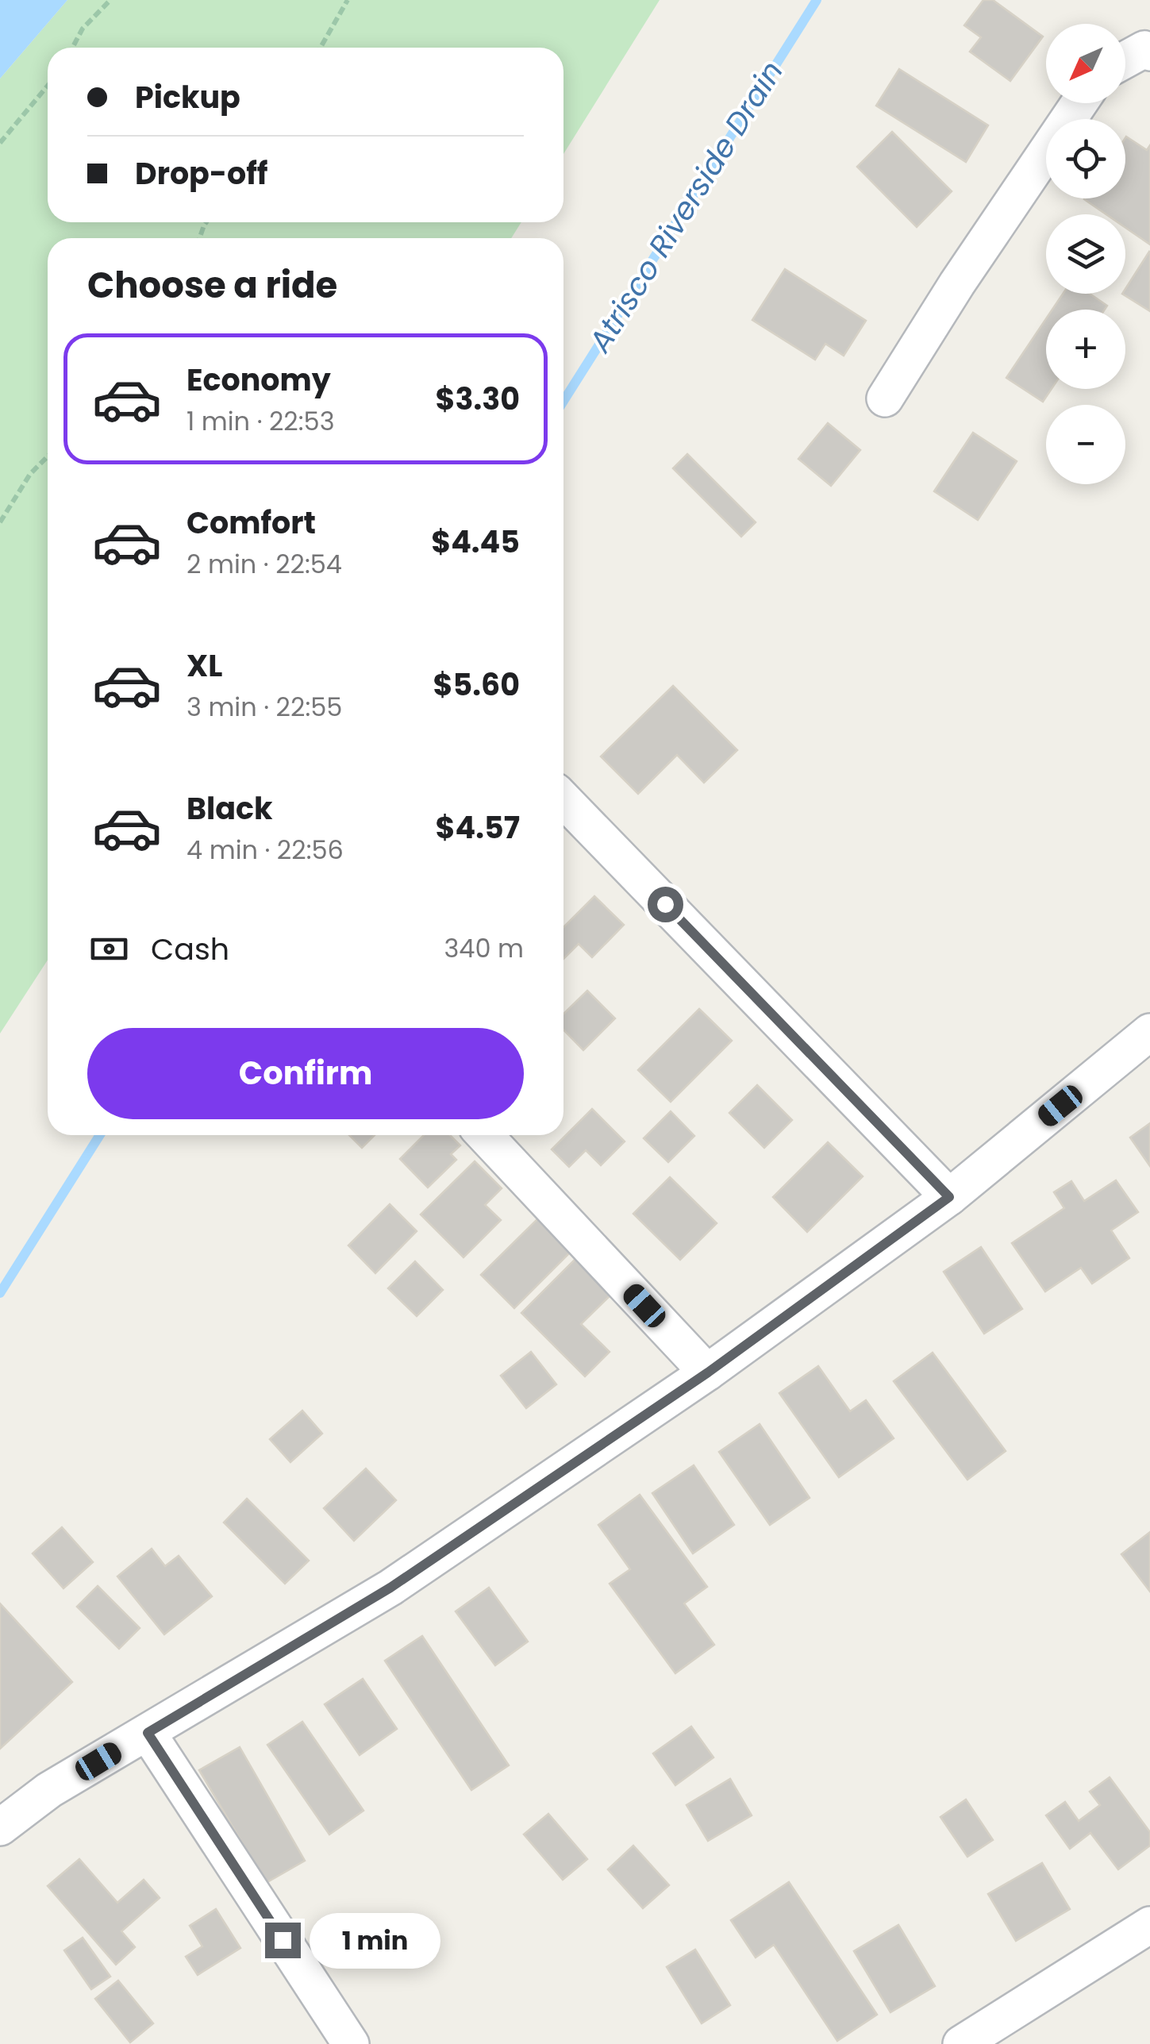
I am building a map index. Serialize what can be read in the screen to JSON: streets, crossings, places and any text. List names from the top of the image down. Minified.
{"water":["Atrisco Riverside Drain"],"north":"bottom left","page":{"map_buttons":["+","−"],"banner":["Pickup","Drop-off"],"heading":"Choose a ride","list":[{"name":"Economy","note":"1 min · 22:53","value":"$3.30"},{"name":"Comfort","note":"2 min · 22:54","value":"$4.45"},{"name":"XL","note":"3 min · 22:55","value":"$5.60"},{"name":"Black","note":"4 min · 22:56","value":"$4.57"}],"pay":["Cash","340 m"],"buttons":"Confirm","bubble":"1 min"}}
